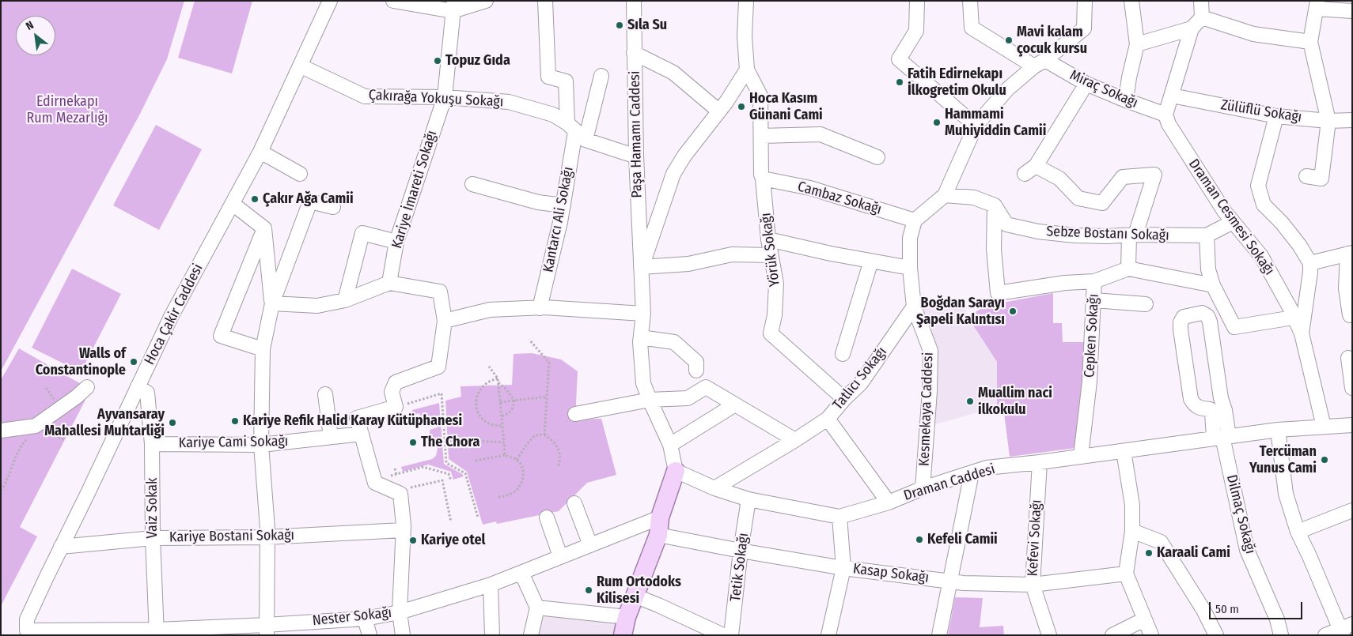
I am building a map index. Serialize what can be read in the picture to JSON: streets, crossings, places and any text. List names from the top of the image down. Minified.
{"streets":{"street":["Miraç Sokağı","Çakırağa Yokuşu Sokağı","Zülüflü Sokağı","Paşa Hamamı Caddesi","Kariye İmareti Sokağı","Cambaz Sokağı","Draman Cesmesi Sokağı","Kantarcı Ali Sokağı","Sebze Bostanı Sokağı","Yörük Sokağı","Hoca Çakir Caddesi","Cepken Sokağı","Tatlıcı Sokağı","Kesmekaya Caddesi","Kariye Cami Sokağı","Draman Caddesi","Vaiz Sokak","Dilmaç Sokağı","Kariye Bostani Sokağı","Kefevi Sokağı","Tetik Sokağı","Kasap Sokağı","Nester Sokağı"]},"crossings":[["Miraç Sokağı","Draman Cesmesi Sokağı"],["Çakırağa Yokuşu Sokağı","Paşa Hamamı Caddesi"],["Çakırağa Yokuşu Sokağı","Kariye İmareti Sokağı"],["Çakırağa Yokuşu Sokağı","Kantarcı Ali Sokağı"],["Çakırağa Yokuşu Sokağı","Hoca Çakir Caddesi"],["Paşa Hamamı Caddesi","Draman Caddesi"],["Cambaz Sokağı","Yörük Sokağı"],["Cambaz Sokağı","Kesmekaya Caddesi"],["Draman Cesmesi Sokağı","Sebze Bostanı Sokağı"],["Draman Cesmesi Sokağı","Draman Caddesi"],["Sebze Bostanı Sokağı","Cepken Sokağı"],["Yörük Sokağı","Tatlıcı Sokağı"],["Hoca Çakir Caddesi","Vaiz Sokak"],["Hoca Çakir Caddesi","Kariye Bostani Sokağı"],["Hoca Çakir Caddesi","Nester Sokağı"],["Cepken Sokağı","Draman Caddesi"],["Tatlıcı Sokağı","Kesmekaya Caddesi"],["Tatlıcı Sokağı","Draman Caddesi"],["Kesmekaya Caddesi","Draman Caddesi"],["Kariye Cami Sokağı","Vaiz Sokak"],["Draman Caddesi","Dilmaç Sokağı"],["Draman Caddesi","Kefevi Sokağı"],["Draman Caddesi","Tetik Sokağı"],["Vaiz Sokak","Kariye Bostani Sokağı"],["Vaiz Sokak","Nester Sokağı"],["Kefevi Sokağı","Kasap Sokağı"],["Tetik Sokağı","Kasap Sokağı"]],"parks":["Edirnekapı Rum Mezarlığı"],"places":["Sıla Su","Mavi kalam çocuk kursu","Topuz Gıda","Fatih Edirnekapı İlkogretim Okulu","Hoca Kasım Günani Cami","Hammami Muhiyiddin Camii","Çakır Ağa Camii","Boğdan Sarayı Şapeli Kalıntısı","Walls of Constantinople","Muallim naci ilkokulu","Kariye Refik Halid Karay Kütüphanesi","Ayvansaray Mahallesi Muhtarliği","The Chora","Tercüman Yunus Cami","Kefeli Camii","Kariye otel","Karaali Cami","Rum Ortodoks Kilisesi"],"scale_bar":"50 m","north":"top left"}
